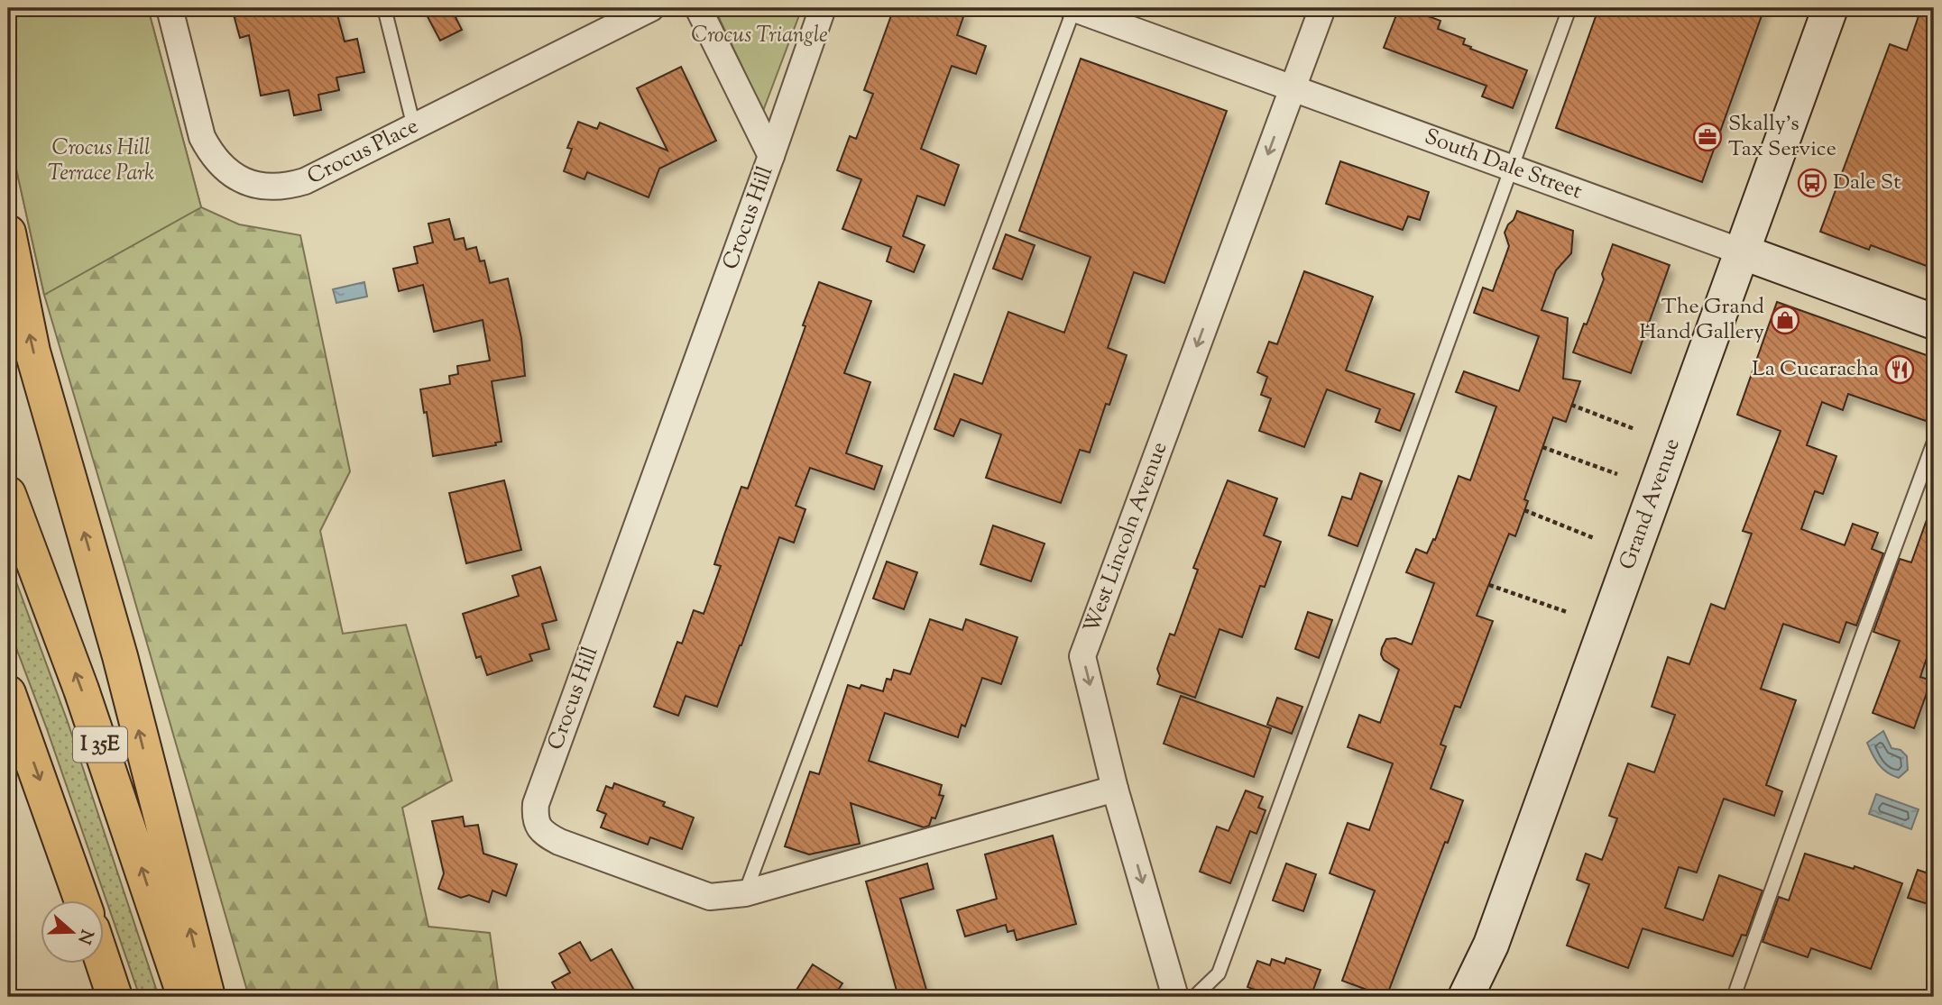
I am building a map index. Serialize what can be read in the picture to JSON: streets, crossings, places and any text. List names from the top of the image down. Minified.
{"streets":{"highway":["I 35E"],"main road":["South Dale Street","Grand Avenue"],"street":["Crocus Place","Crocus Hill","West Lincoln Avenue"]},"crossings":[["South Dale Street","Grand Avenue"],["South Dale Street","West Lincoln Avenue"],["Crocus Hill","West Lincoln Avenue"]],"one_way":["West Lincoln Avenue"],"parks":["Crocus Triangle","Crocus Hill Terrace Park"],"places":{"office":["Skally’s Tax Service"],"bus stop":["Dale St"],"shop":["The Grand Hand Gallery"],"restaurant":["La Cucaracha"]},"north":"right"}
